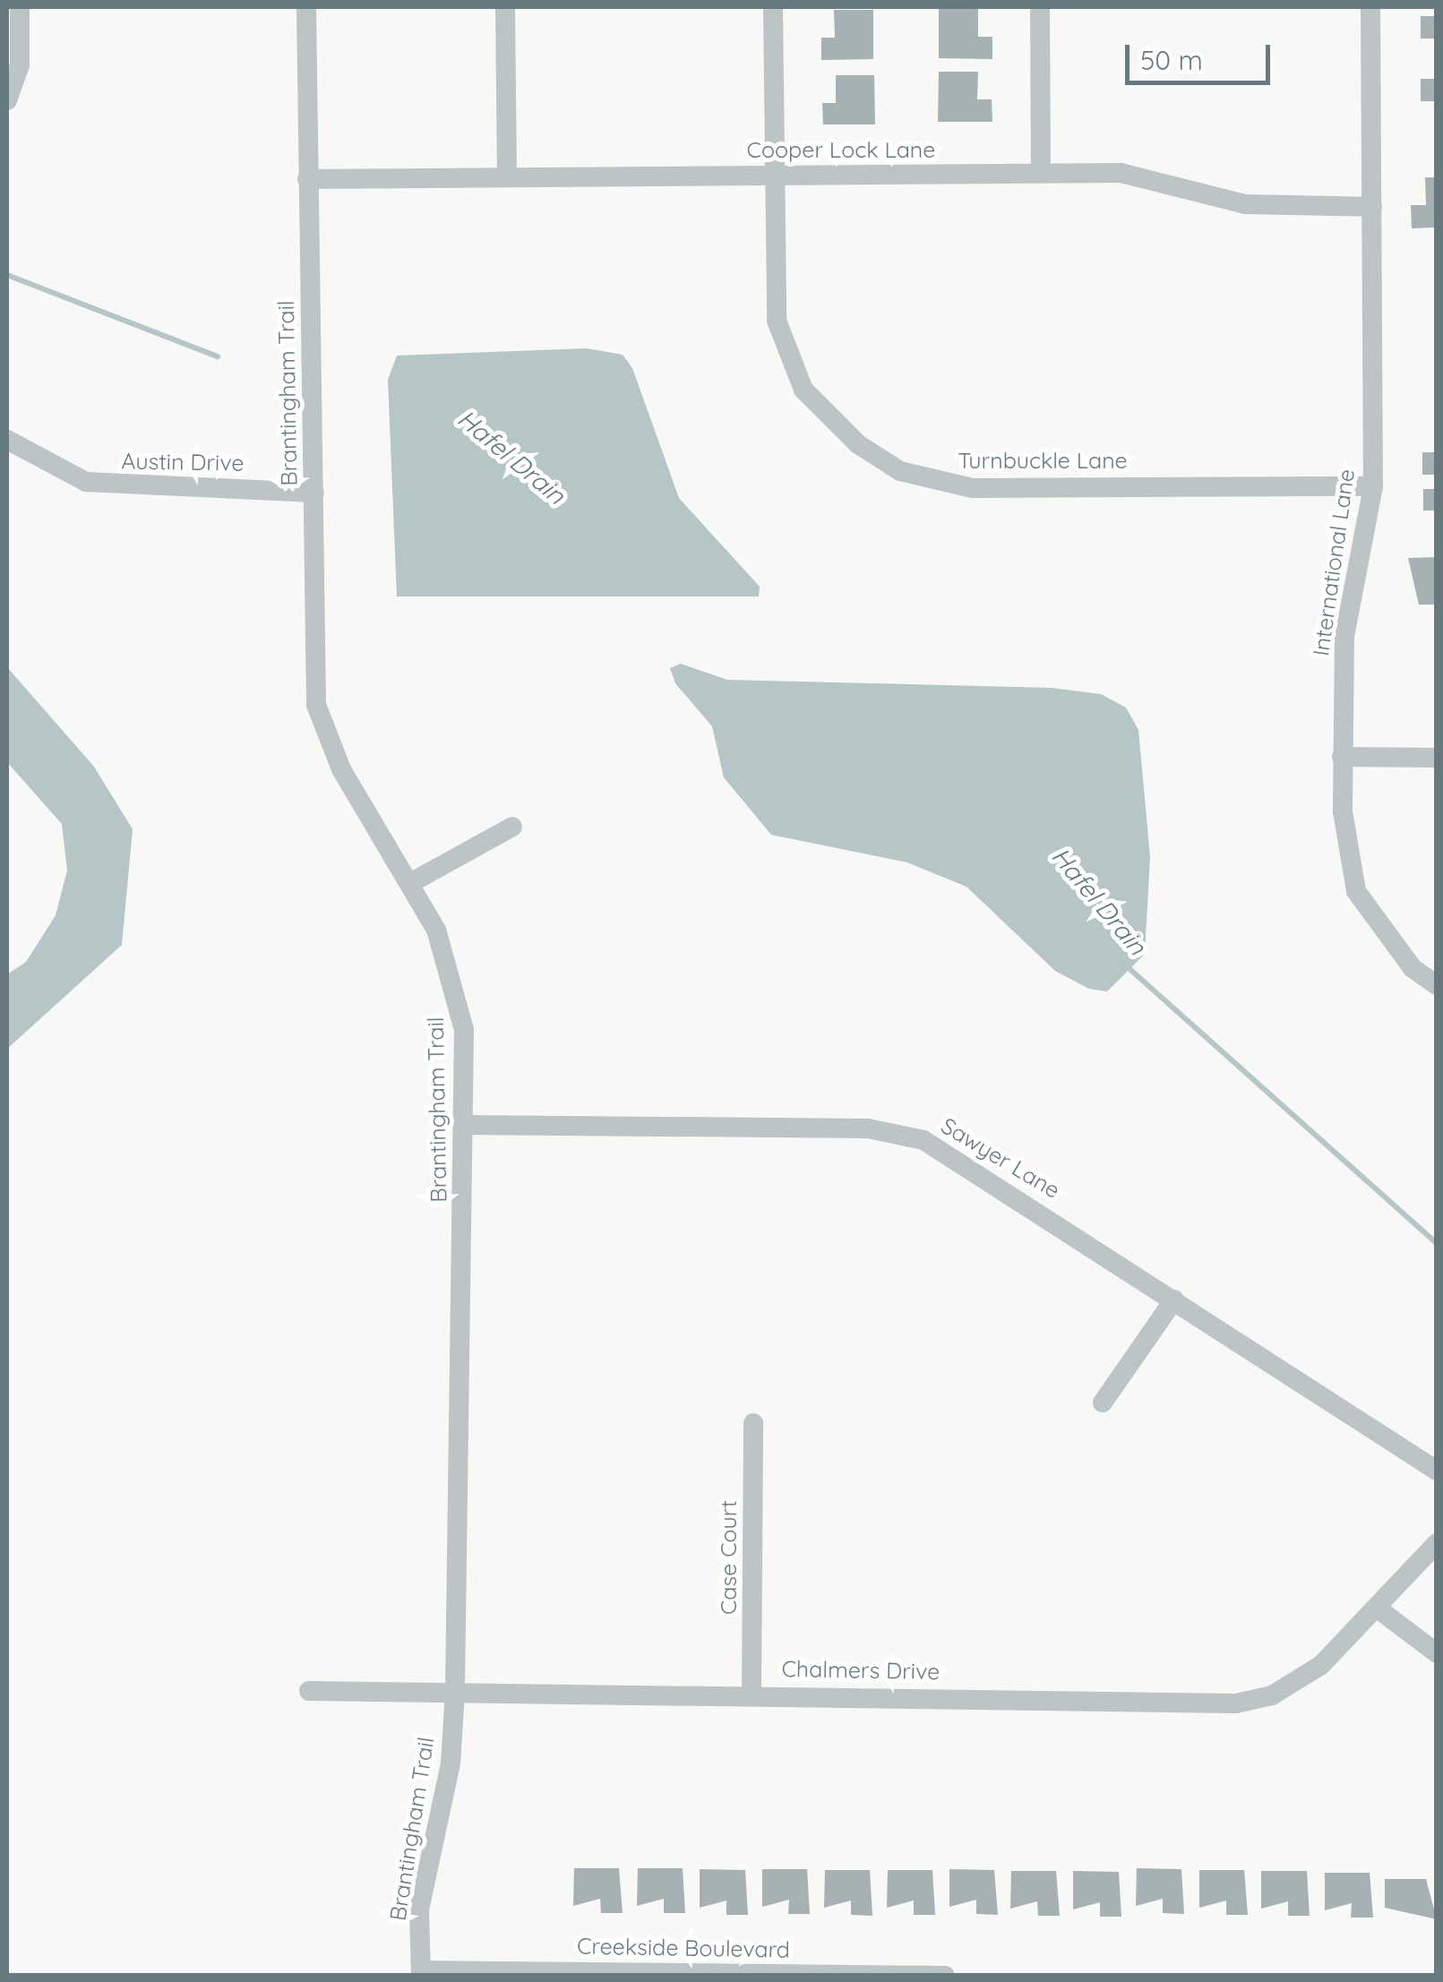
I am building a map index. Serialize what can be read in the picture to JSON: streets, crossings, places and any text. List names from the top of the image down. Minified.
{"streets":{"street":["Cooper Lock Lane","Brantingham Trail","Turnbuckle Lane","Austin Drive","International Lane","Sawyer Lane","Case Court","Chalmers Drive","Creekside Boulevard"]},"crossings":[["Cooper Lock Lane","Brantingham Trail"],["Cooper Lock Lane","Turnbuckle Lane"],["Cooper Lock Lane","International Lane"],["Brantingham Trail","Austin Drive"],["Brantingham Trail","Sawyer Lane"],["Brantingham Trail","Chalmers Drive"],["Brantingham Trail","Creekside Boulevard"],["Turnbuckle Lane","International Lane"],["Case Court","Chalmers Drive"]],"water":["Hafel Drain"],"scale_bar":"50 m"}
